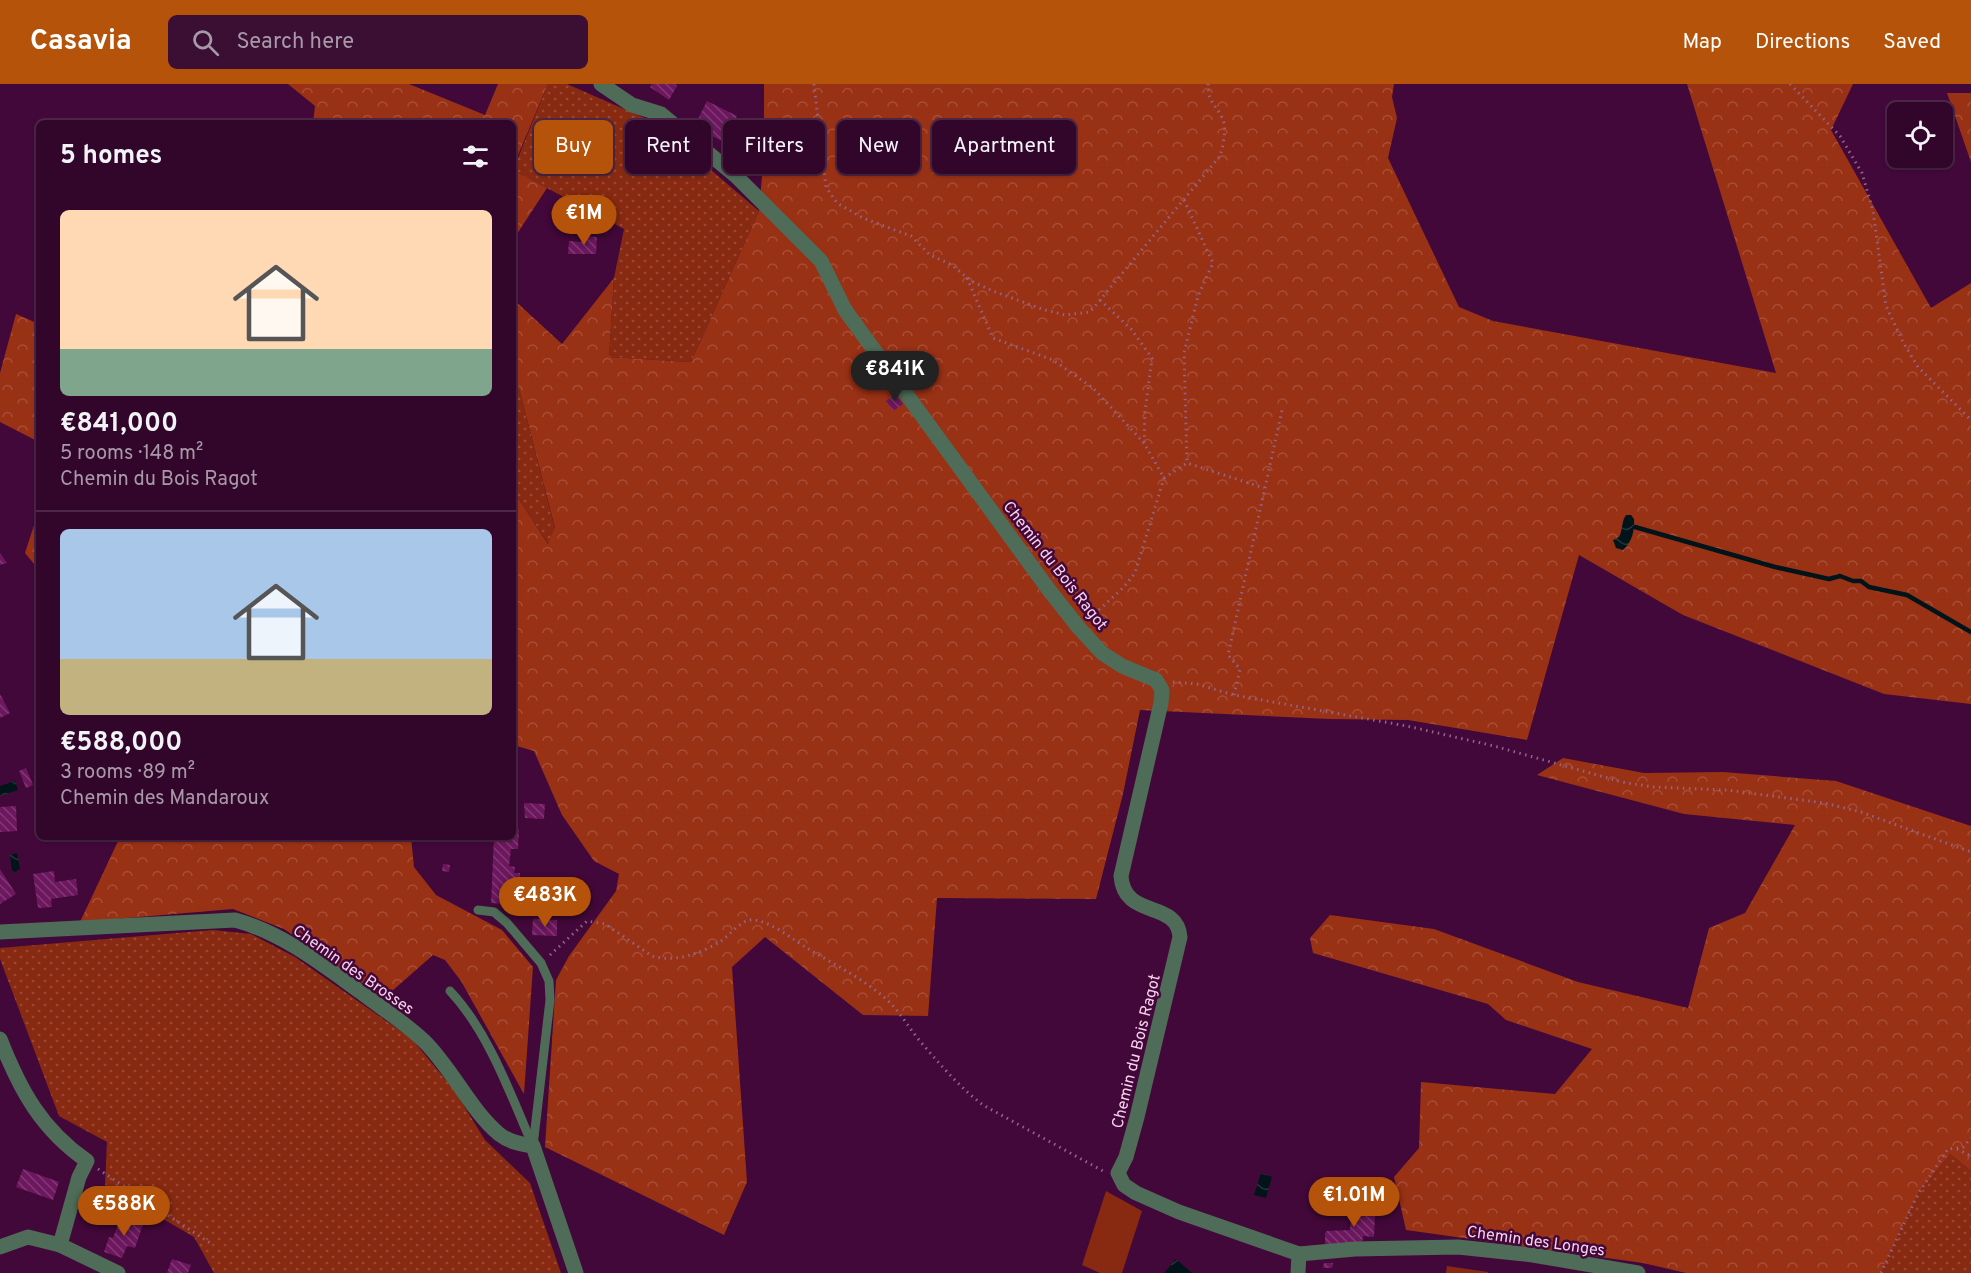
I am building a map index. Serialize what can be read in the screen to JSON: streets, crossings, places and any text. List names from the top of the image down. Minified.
{"streets":{"street":["Chemin du Bois Ragot","Chemin des Brosses","Chemin des Longes"]},"crossings":[["Chemin du Bois Ragot","Chemin des Longes"]],"page":{"header":"Casavia","search":"Search here","nav":["Map","Directions","Saved"],"chip":["Buy","Rent","Filters","New","Apartment"],"heading":"5 homes","list":[{"name":"€841,000","note":"5 rooms · 148 m² · Chemin du Bois Ragot"},{"name":"€588,000","note":"3 rooms · 89 m² · Chemin des Mandaroux"}],"price":["€1M","€841K","€483K","€1.01M","€588K"]}}
